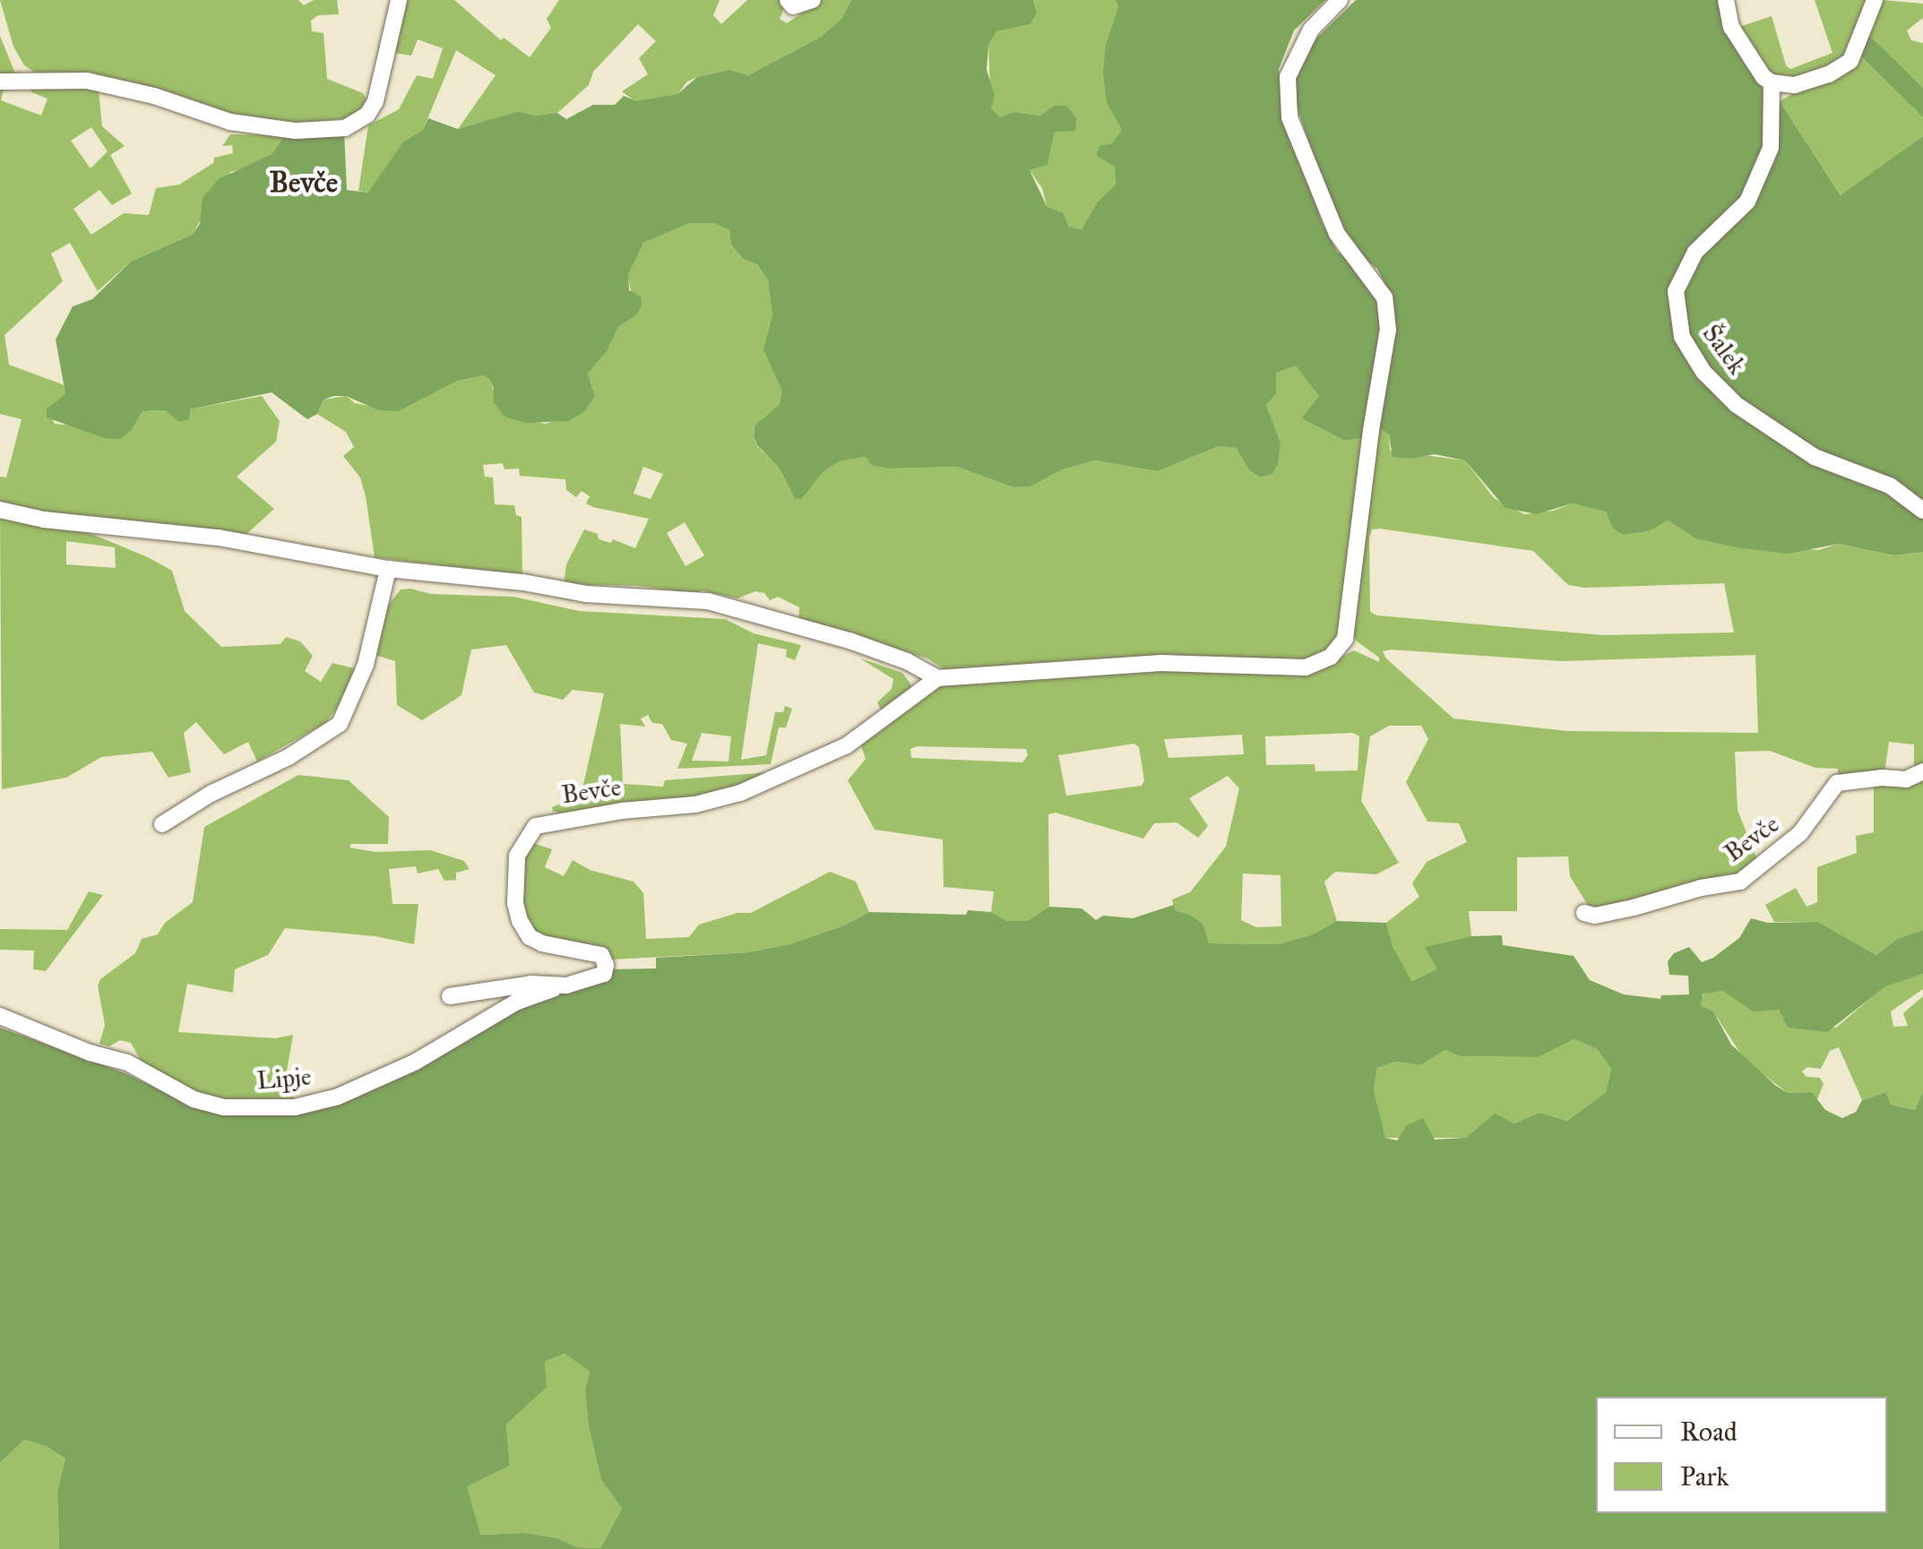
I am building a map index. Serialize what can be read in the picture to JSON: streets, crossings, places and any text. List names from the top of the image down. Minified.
{"streets":{"street":["Šalek","Bevče","Lipje"]},"crossings":[["Bevče","Lipje"]],"districts":["Bevče"],"legend":["Road","Park"]}
